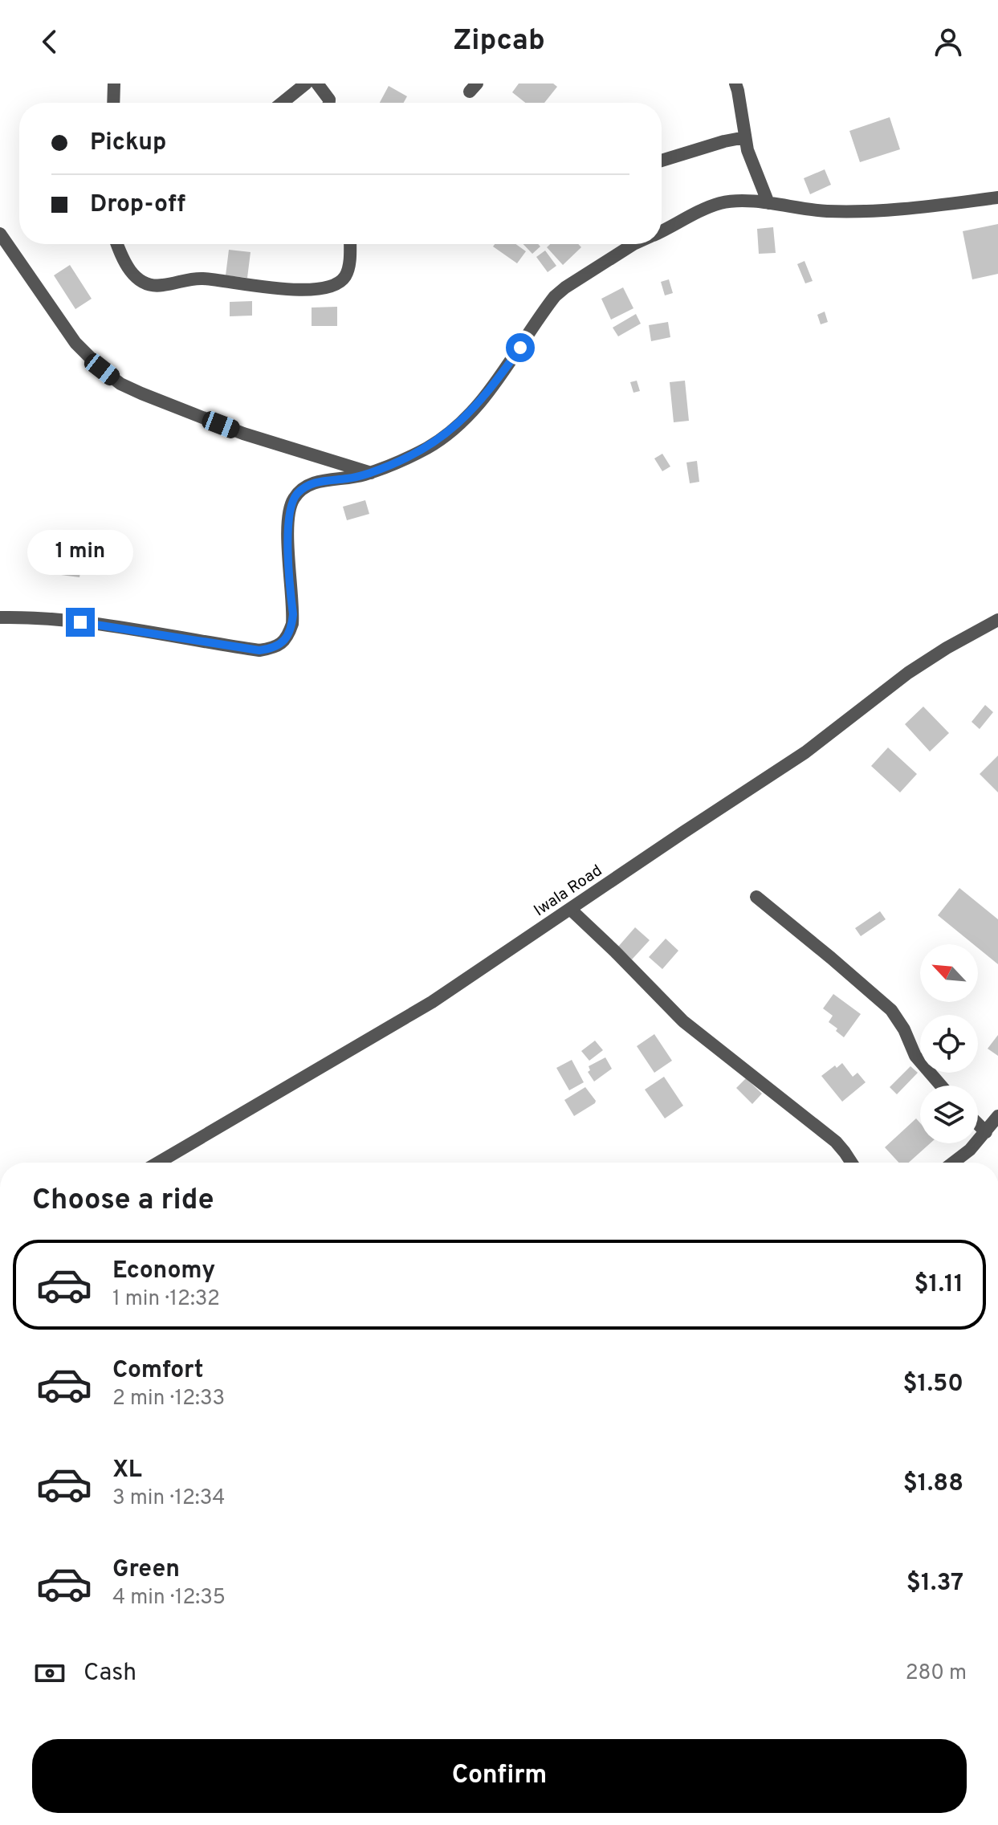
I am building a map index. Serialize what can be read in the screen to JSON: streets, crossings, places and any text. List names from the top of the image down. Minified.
{"streets":{"street":["Iwala Road"]},"north":"top left","page":{"header":"Zipcab","banner":["Pickup","Drop-off"],"bubble":"1 min","heading":"Choose a ride","list":[{"name":"Economy","note":"1 min · 12:32","value":"$1.11"},{"name":"Comfort","note":"2 min · 12:33","value":"$1.50"},{"name":"XL","note":"3 min · 12:34","value":"$1.88"},{"name":"Green","note":"4 min · 12:35","value":"$1.37"}],"pay":["Cash","280 m"],"buttons":"Confirm"}}
